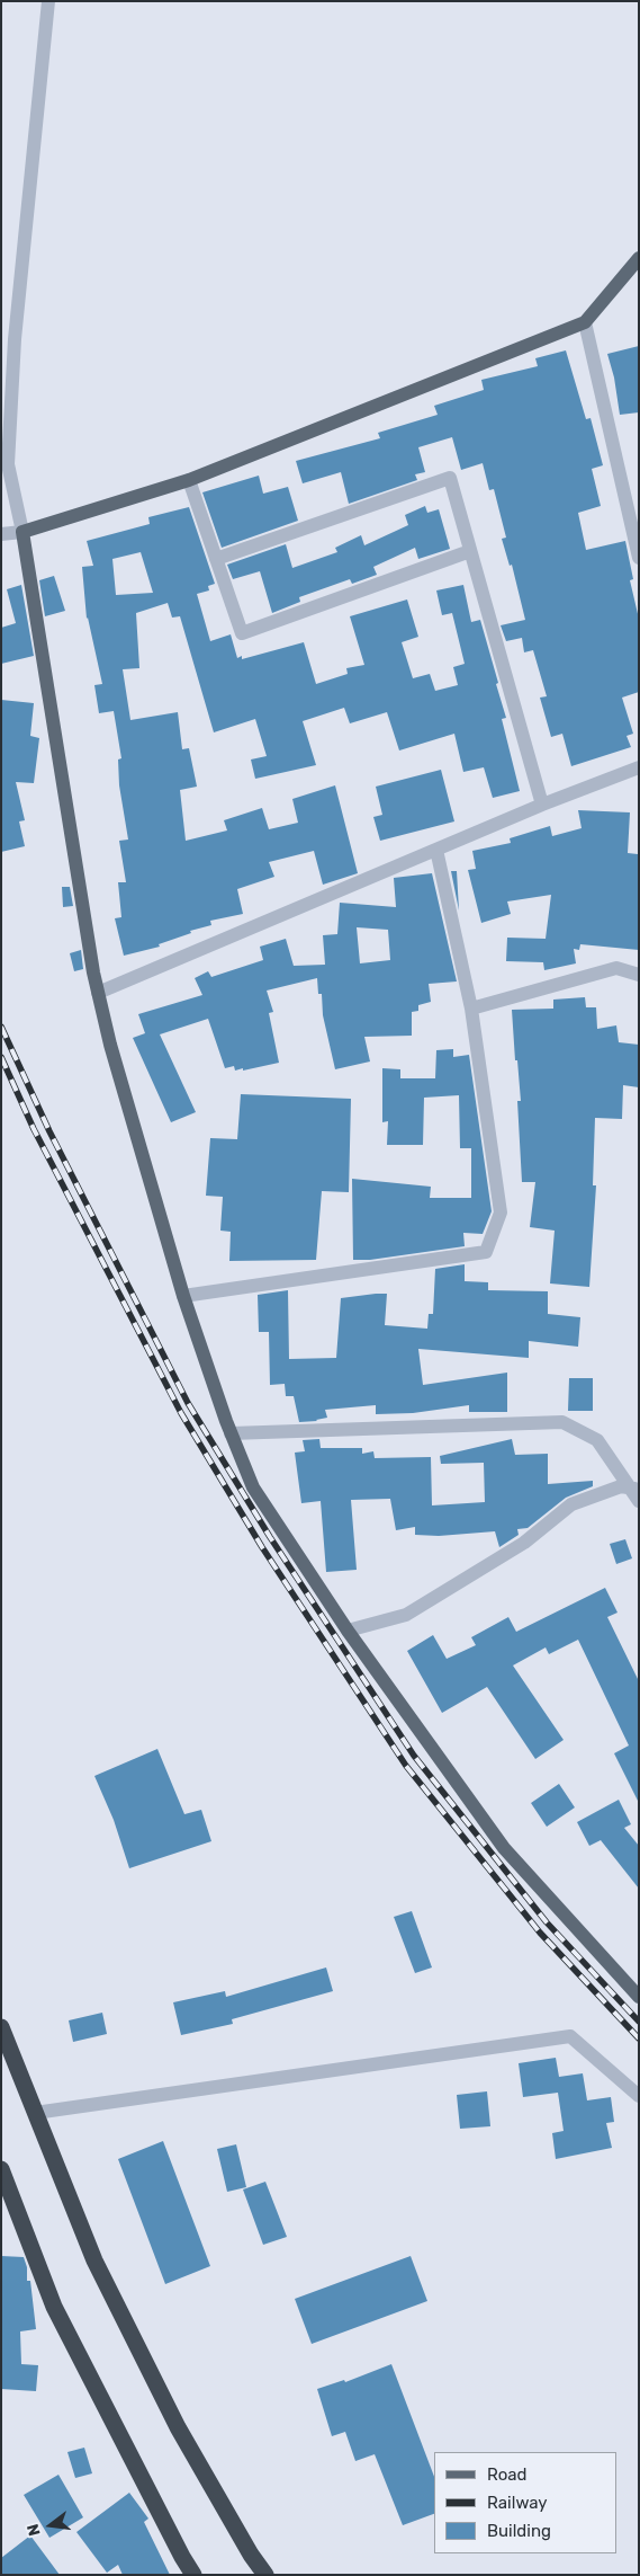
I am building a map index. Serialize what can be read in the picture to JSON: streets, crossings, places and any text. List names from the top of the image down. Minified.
{"legend":["Road","Railway","Building"],"north":"left"}
